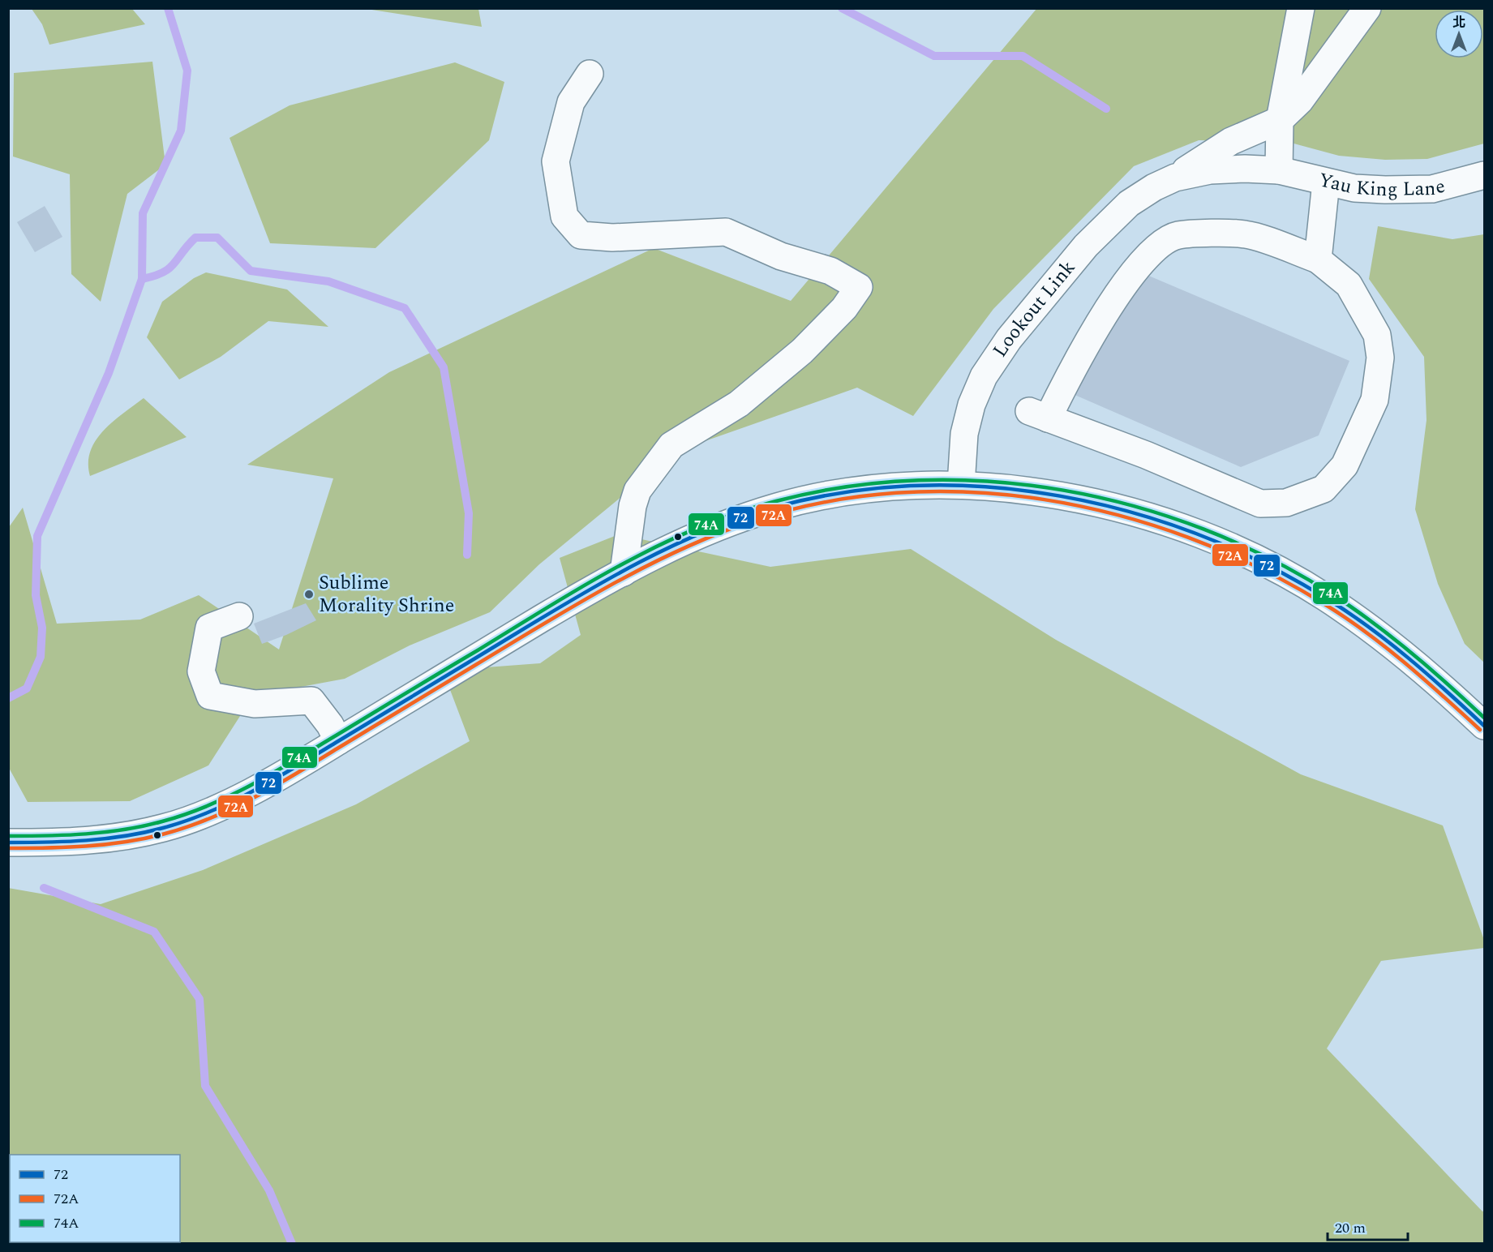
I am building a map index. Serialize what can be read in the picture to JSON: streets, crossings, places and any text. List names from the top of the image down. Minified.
{"streets":{"main road":["Yau King Lane","Lookout Link"]},"crossings":[["Yau King Lane","Lookout Link"]],"places":["Sublime Morality Shrine"],"lines":["transit line 74A","transit line 72","transit line 72A"],"legend":["72","72A","74A"],"scale_bar":"20 m","north":"top"}
